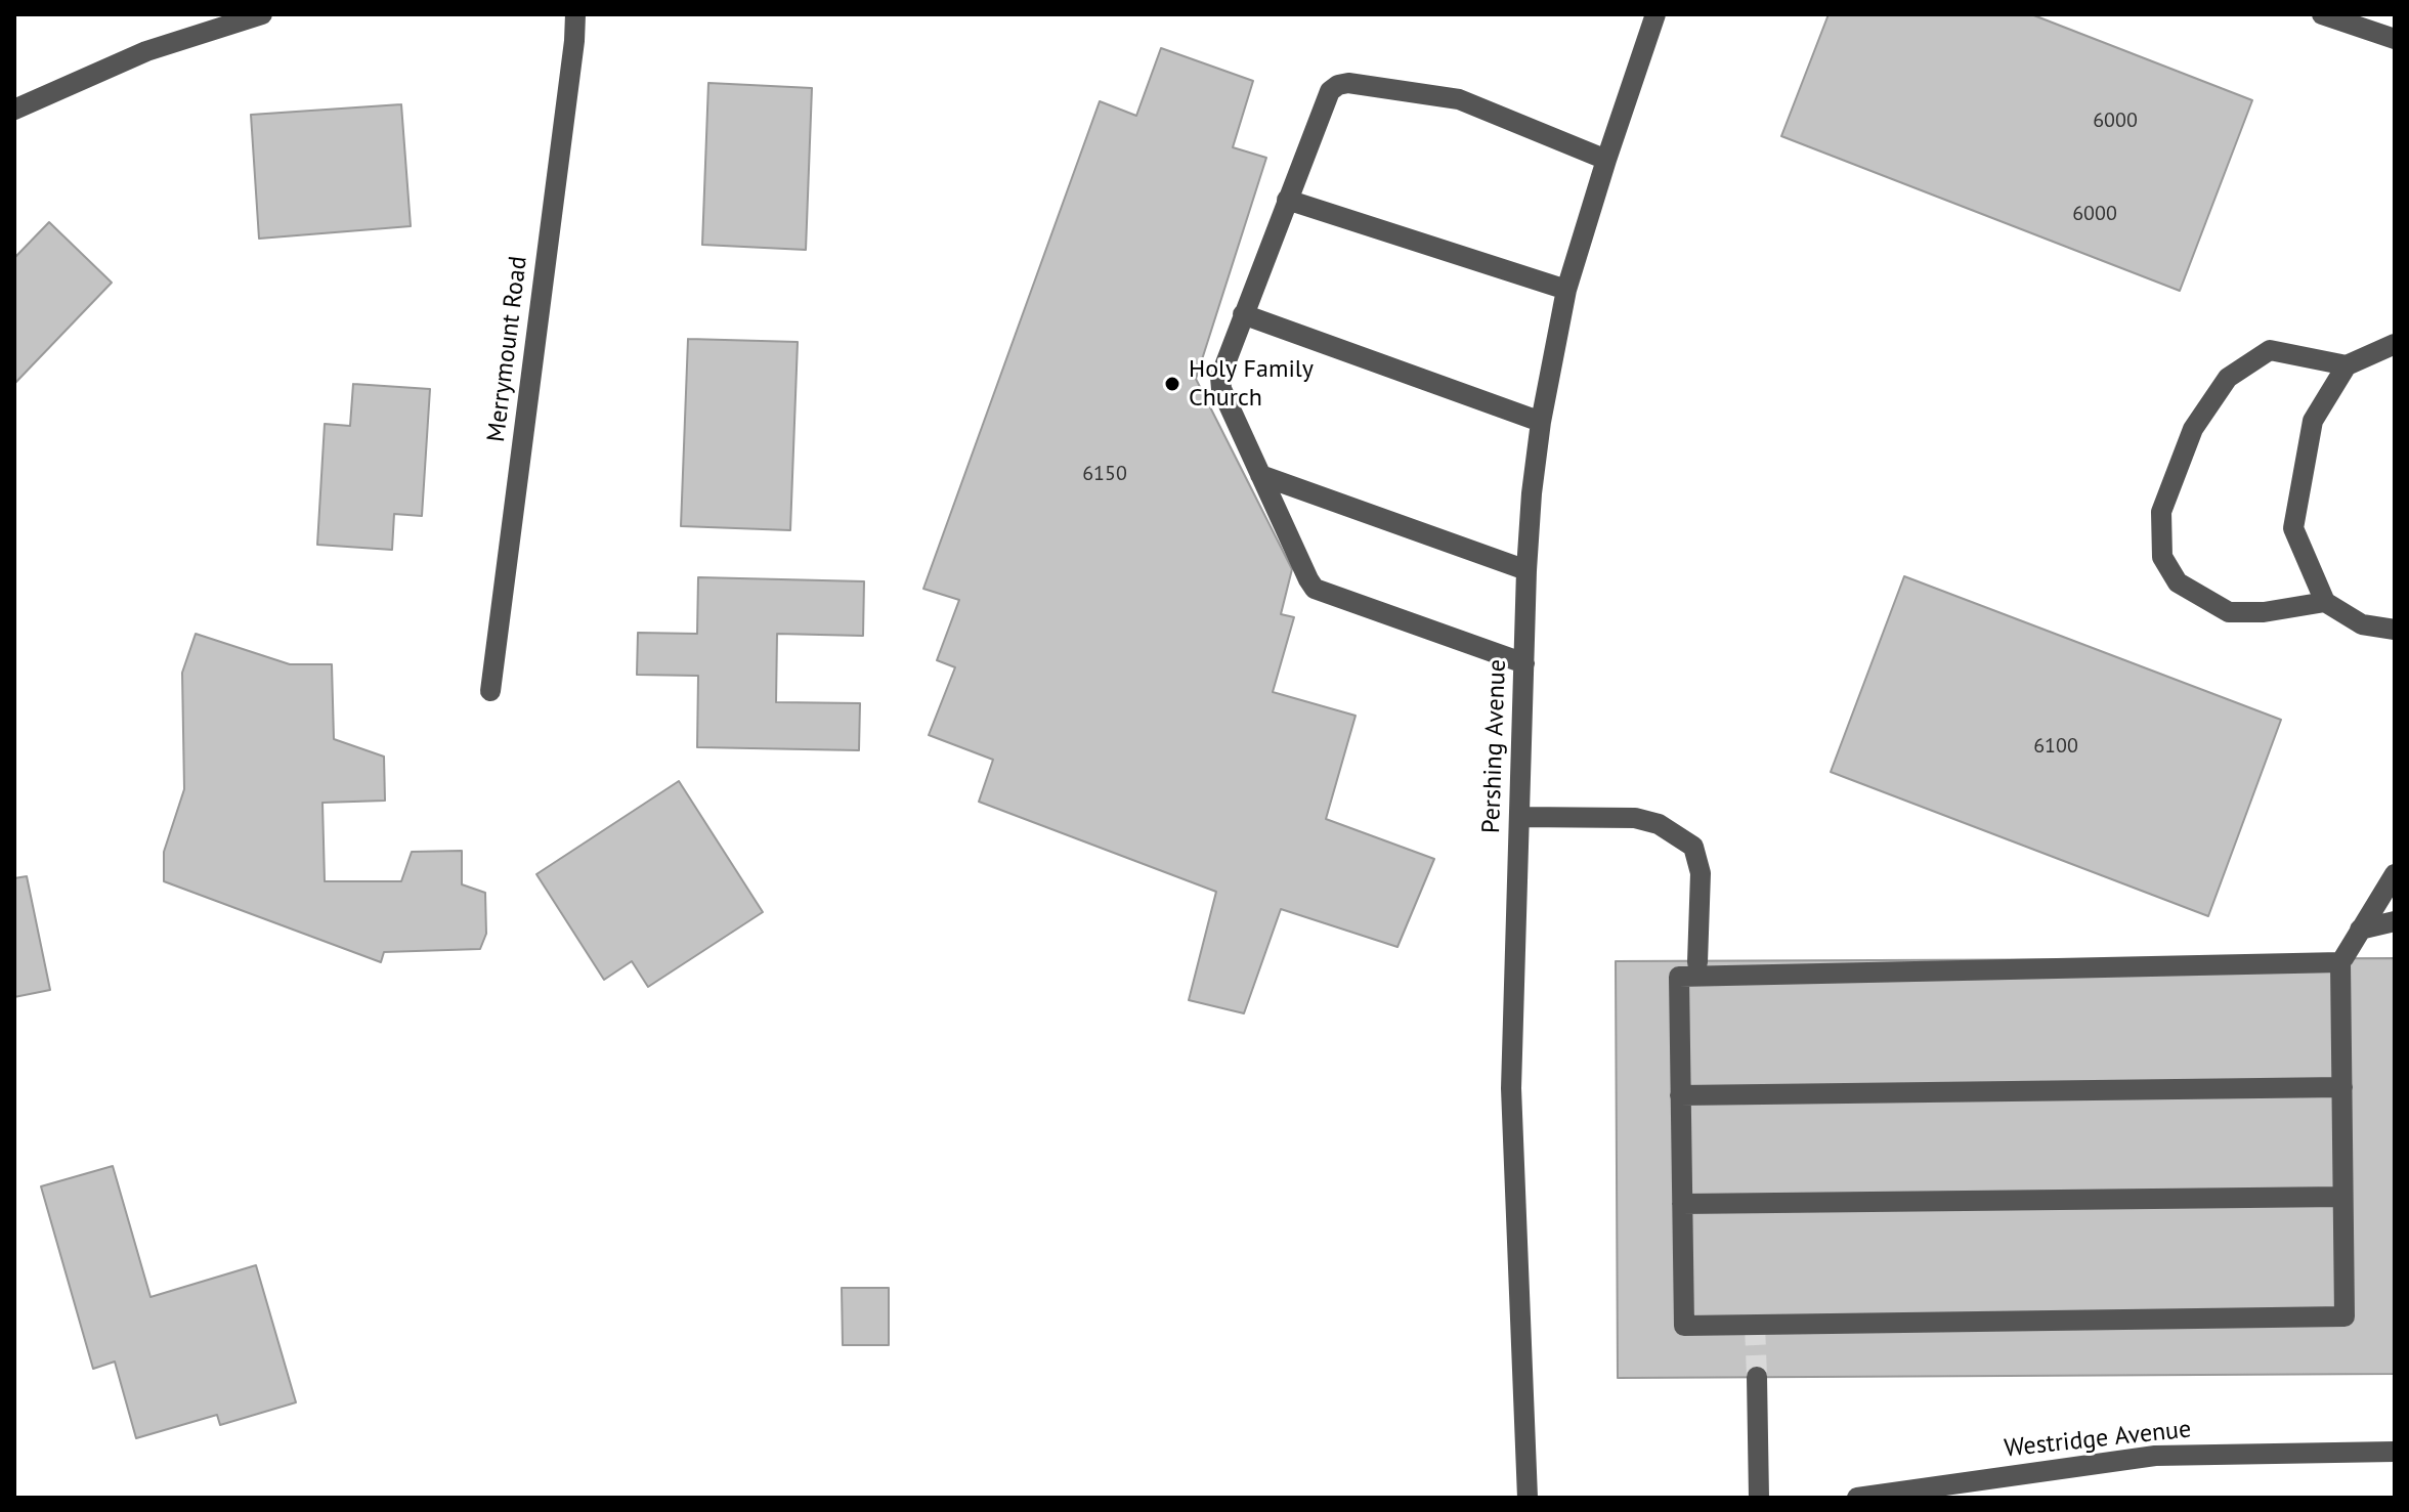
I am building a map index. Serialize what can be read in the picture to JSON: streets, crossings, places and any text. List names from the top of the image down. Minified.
{"streets":{"street":["Merrymount Road","Pershing Avenue","Westridge Avenue"]},"places":["Holy Family Church"],"house_numbers":["6000","6000","6150","6100"]}
